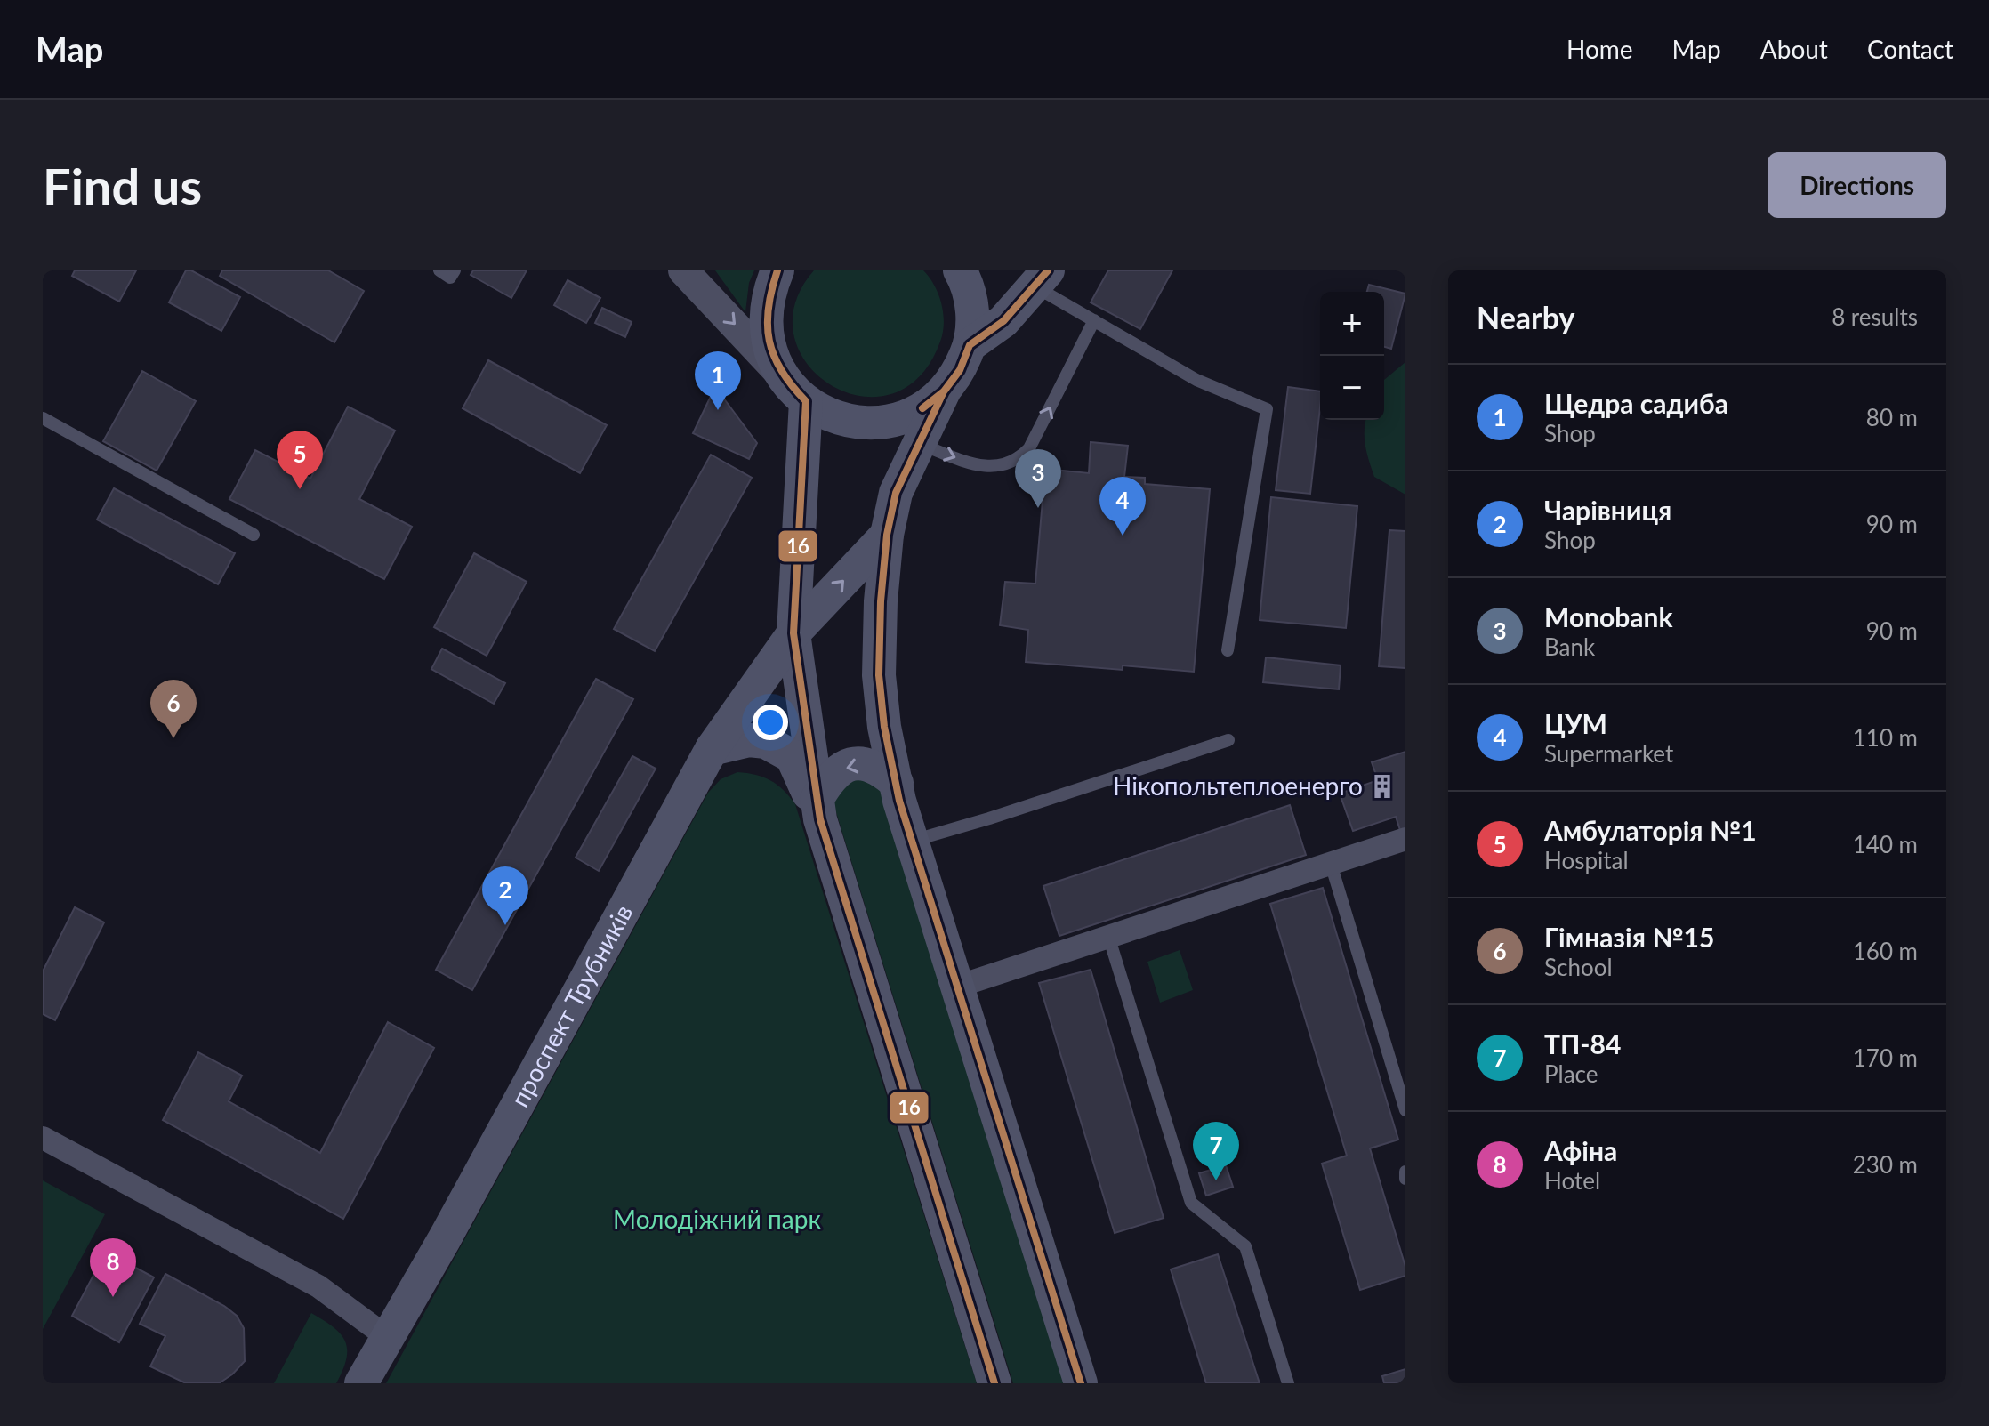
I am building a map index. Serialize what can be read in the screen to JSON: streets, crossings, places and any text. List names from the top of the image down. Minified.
{"streets":{"main road":["проспект Трубників"]},"parks":["Молодіжний парк"],"places":{"building":["Нікопольтеплоенерго"]},"lines":["transit line 16"],"page":{"header":"Map","nav":["Home","Map","About","Contact"],"buttons":"Directions","title":"Find us","heading":["Nearby","8 results"],"map_buttons":["+","−"],"pins":["1","5","3","4","6","2","7","8"],"list":[{"mark":"1","name":"Щедра садиба","note":"Shop","value":"80 m"},{"mark":"2","name":"Чарівниця","note":"Shop","value":"90 m"},{"mark":"3","name":"Monobank","note":"Bank","value":"90 m"},{"mark":"4","name":"ЦУМ","note":"Supermarket","value":"110 m"},{"mark":"5","name":"Амбулаторія №1","note":"Hospital","value":"140 m"},{"mark":"6","name":"Гімназія №15","note":"School","value":"160 m"},{"mark":"7","name":"ТП-84","note":"Place","value":"170 m"},{"mark":"8","name":"Афіна","note":"Hotel","value":"230 m"}]}}
